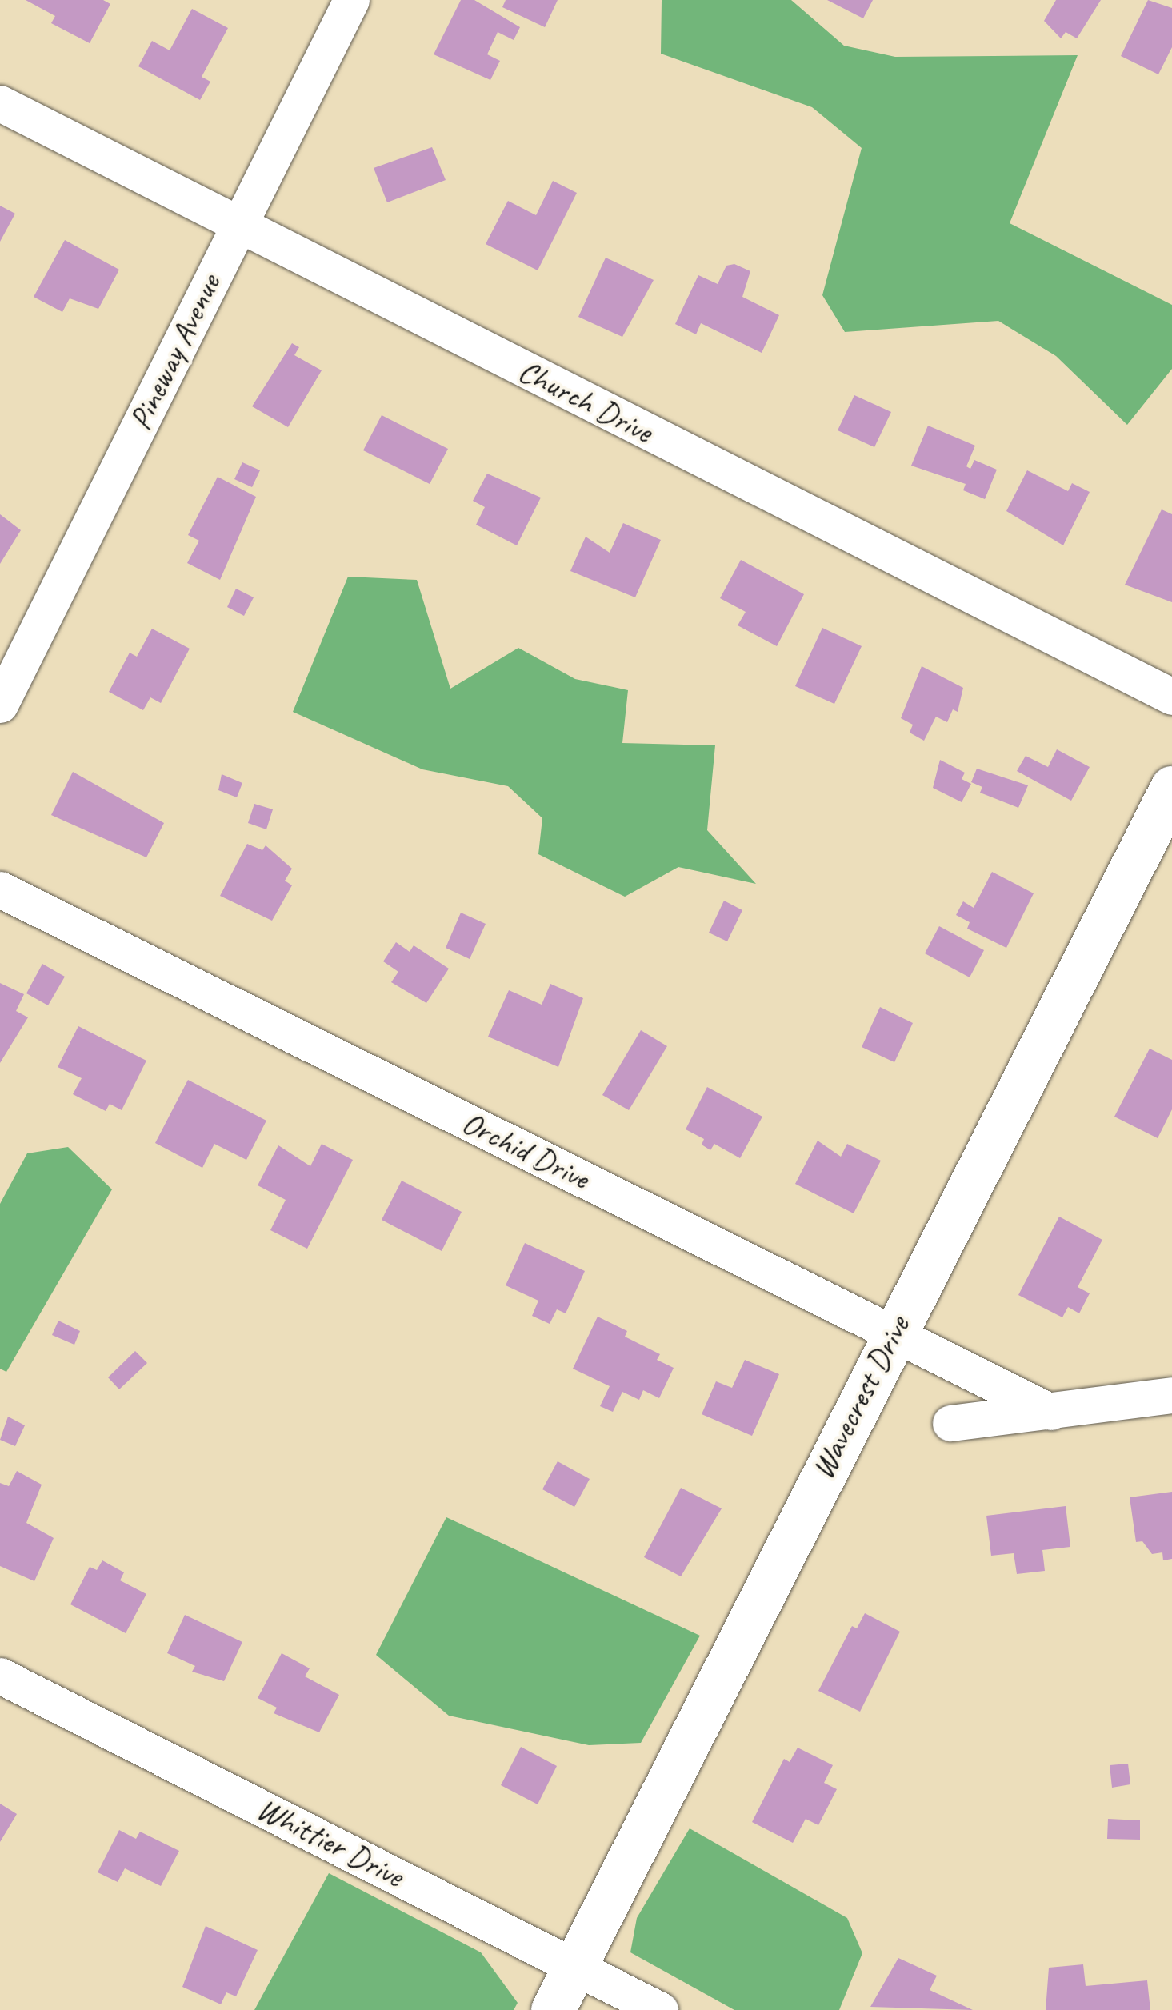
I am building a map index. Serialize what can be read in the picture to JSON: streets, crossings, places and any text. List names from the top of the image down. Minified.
{"streets":{"street":["Pineway Avenue","Church Drive","Orchid Drive","Wavecrest Drive","Whittier Drive"]},"crossings":[["Pineway Avenue","Church Drive"],["Orchid Drive","Wavecrest Drive"],["Wavecrest Drive","Whittier Drive"]]}
